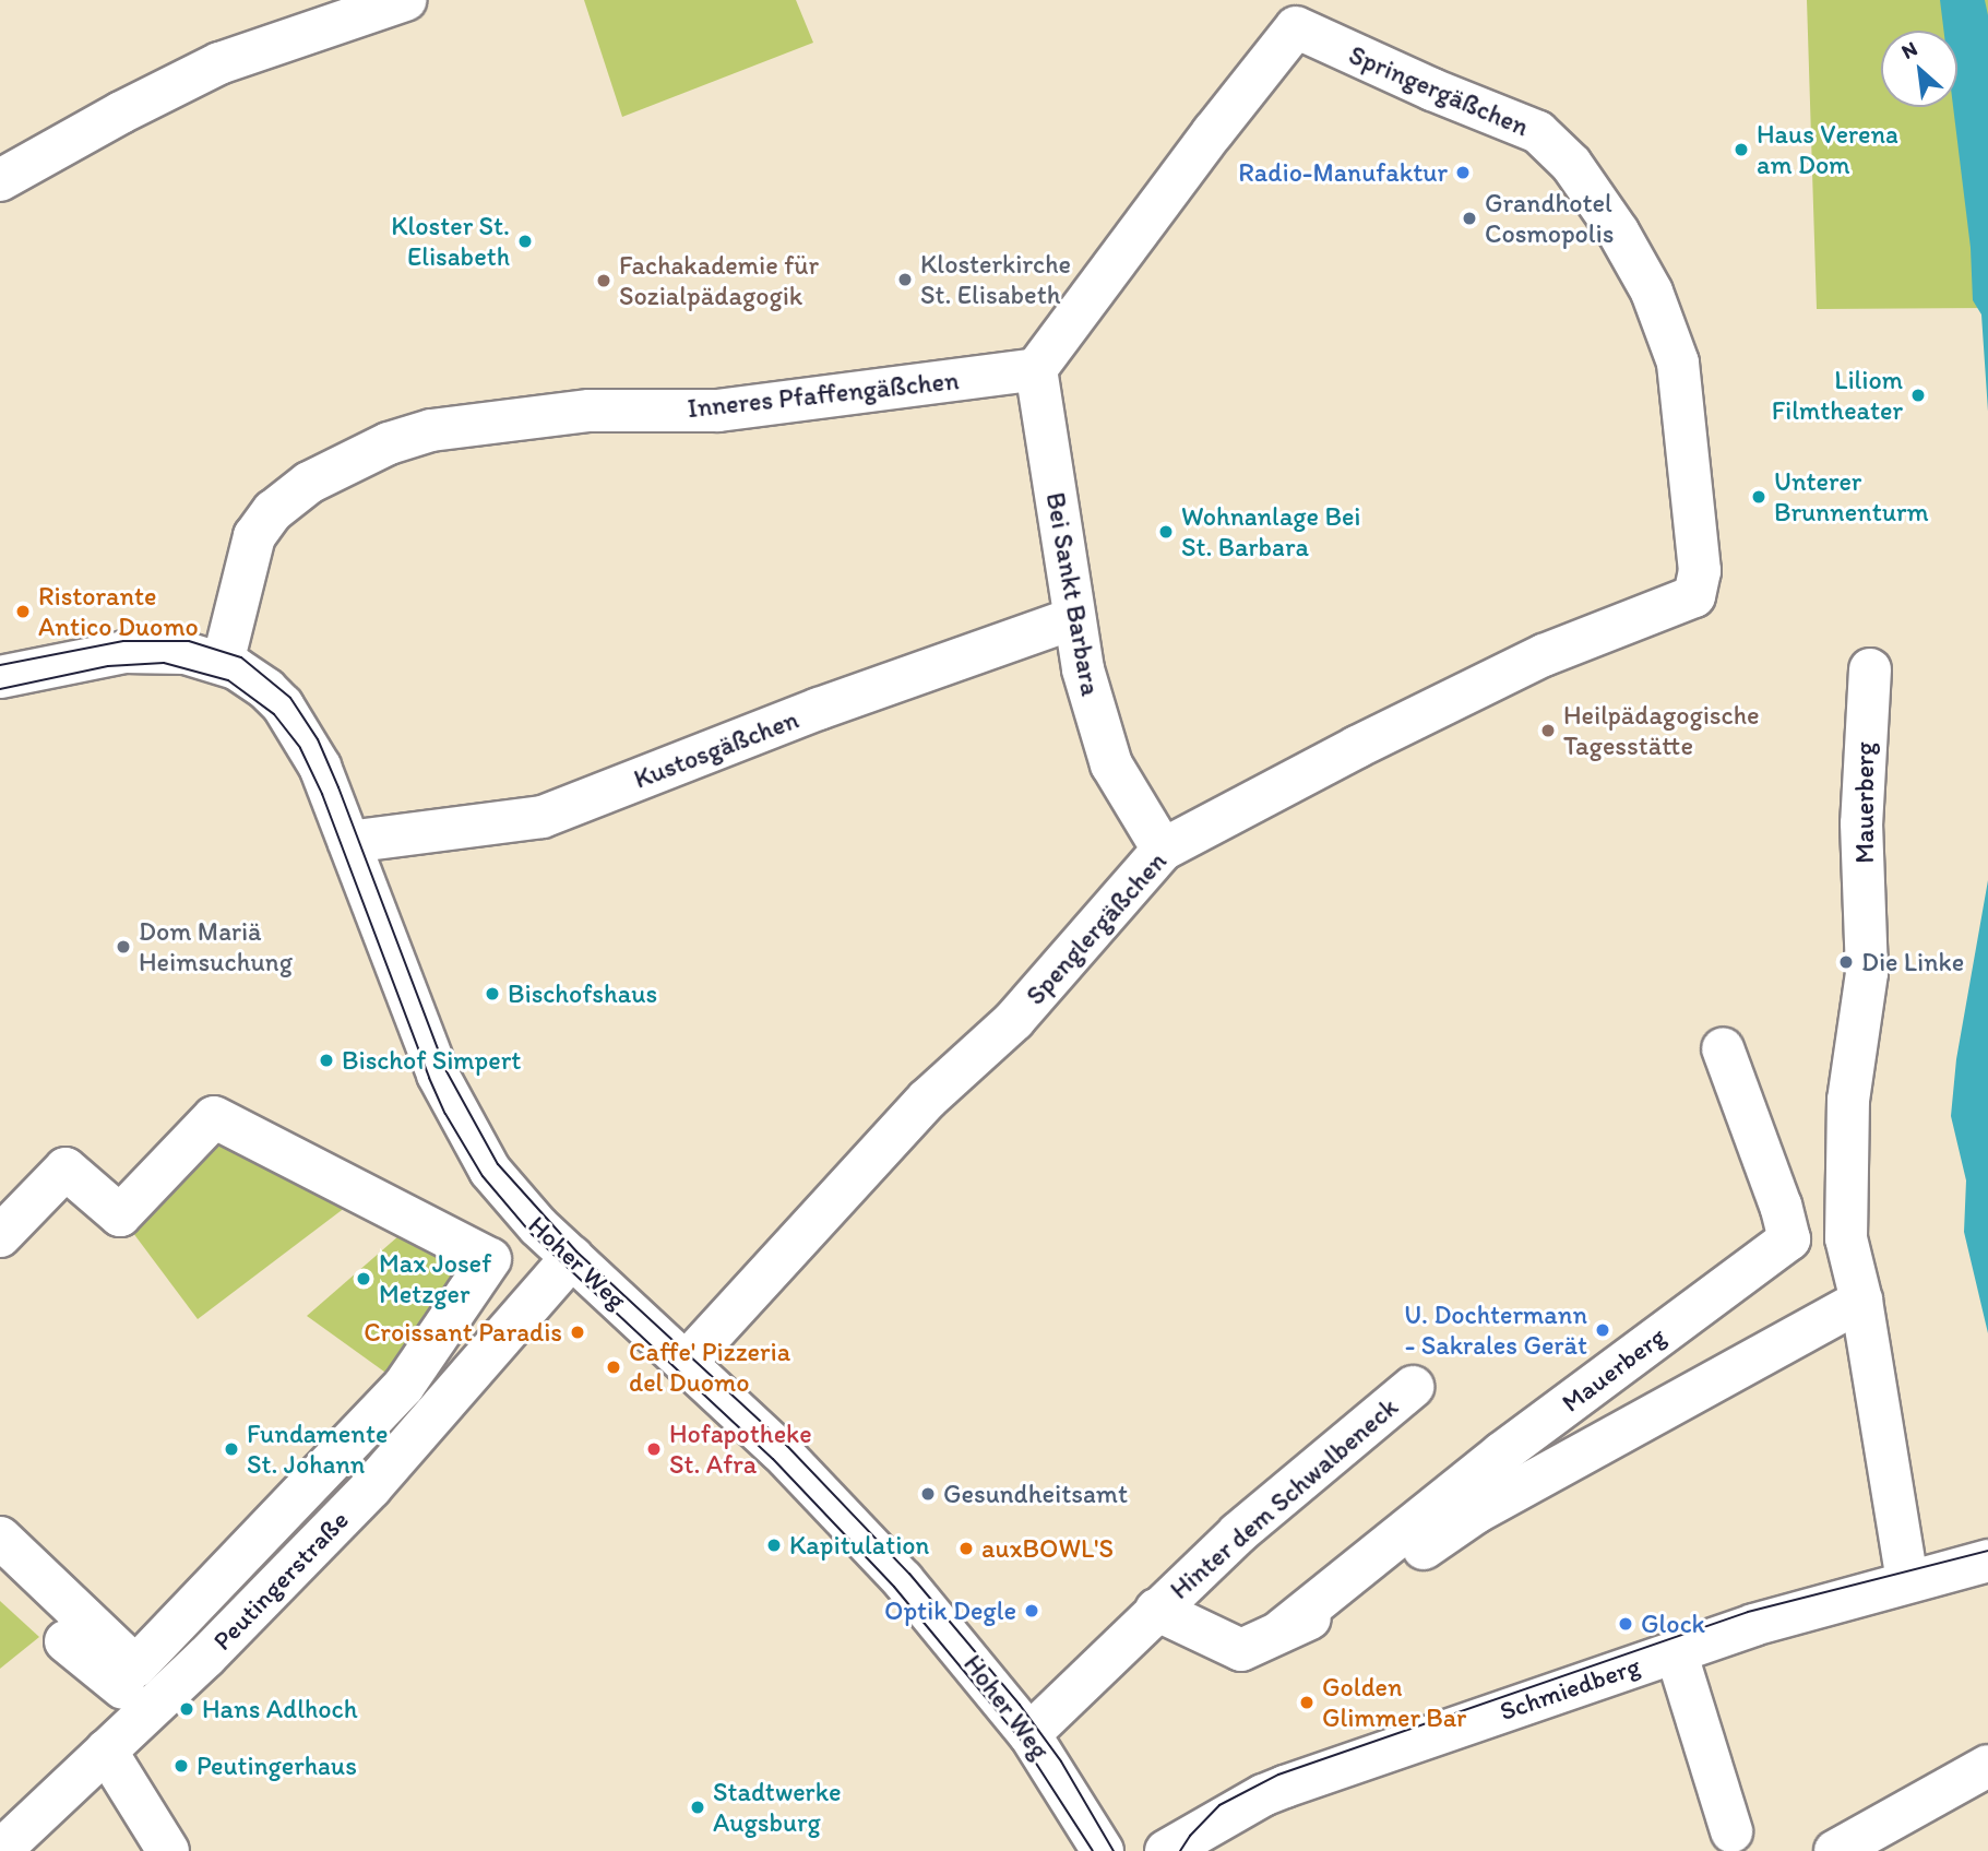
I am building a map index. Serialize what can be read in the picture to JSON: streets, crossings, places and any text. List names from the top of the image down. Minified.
{"streets":{"street":["Springergäßchen","Inneres Pfaffengäßchen","Bei Sankt Barbara","Kustosgäßchen","Mauerberg","Spenglergäßchen","Hoher Weg","Hinter dem Schwalbeneck","Peutingerstraße","Schmiedberg"]},"crossings":[["Springergäßchen","Spenglergäßchen"],["Inneres Pfaffengäßchen","Bei Sankt Barbara"],["Inneres Pfaffengäßchen","Hoher Weg"],["Bei Sankt Barbara","Kustosgäßchen"],["Bei Sankt Barbara","Spenglergäßchen"],["Kustosgäßchen","Hoher Weg"],["Mauerberg","Hinter dem Schwalbeneck"],["Mauerberg","Schmiedberg"],["Spenglergäßchen","Hoher Weg"],["Hoher Weg","Hinter dem Schwalbeneck"],["Hoher Weg","Peutingerstraße"]],"places":["Haus Verena am Dom","Radio-Manufaktur","Grandhotel Cosmopolis","Kloster St. Elisabeth","Klosterkirche St. Elisabeth","Fachakademie für Sozialpädagogik","Liliom Filmtheater","Unterer Brunnenturm","Wohnanlage Bei St. Barbara","Ristorante Antico Duomo","Heilpädagogische Tagesstätte","Dom Mariä Heimsuchung","Die Linke","Bischofshaus","Bischof Simpert","Max Josef Metzger","U. Dochtermann - Sakrales Gerät","Croissant Paradis","Caffe' Pizzeria del Duomo","Fundamente St. Johann","Hofapotheke St. Afra","Gesundheitsamt","Kapitulation","auxBOWL'S","Optik Degle","Glock","Golden Glimmer Bar","Hans Adlhoch","Peutingerhaus","Stadtwerke Augsburg"],"north":"top left"}
